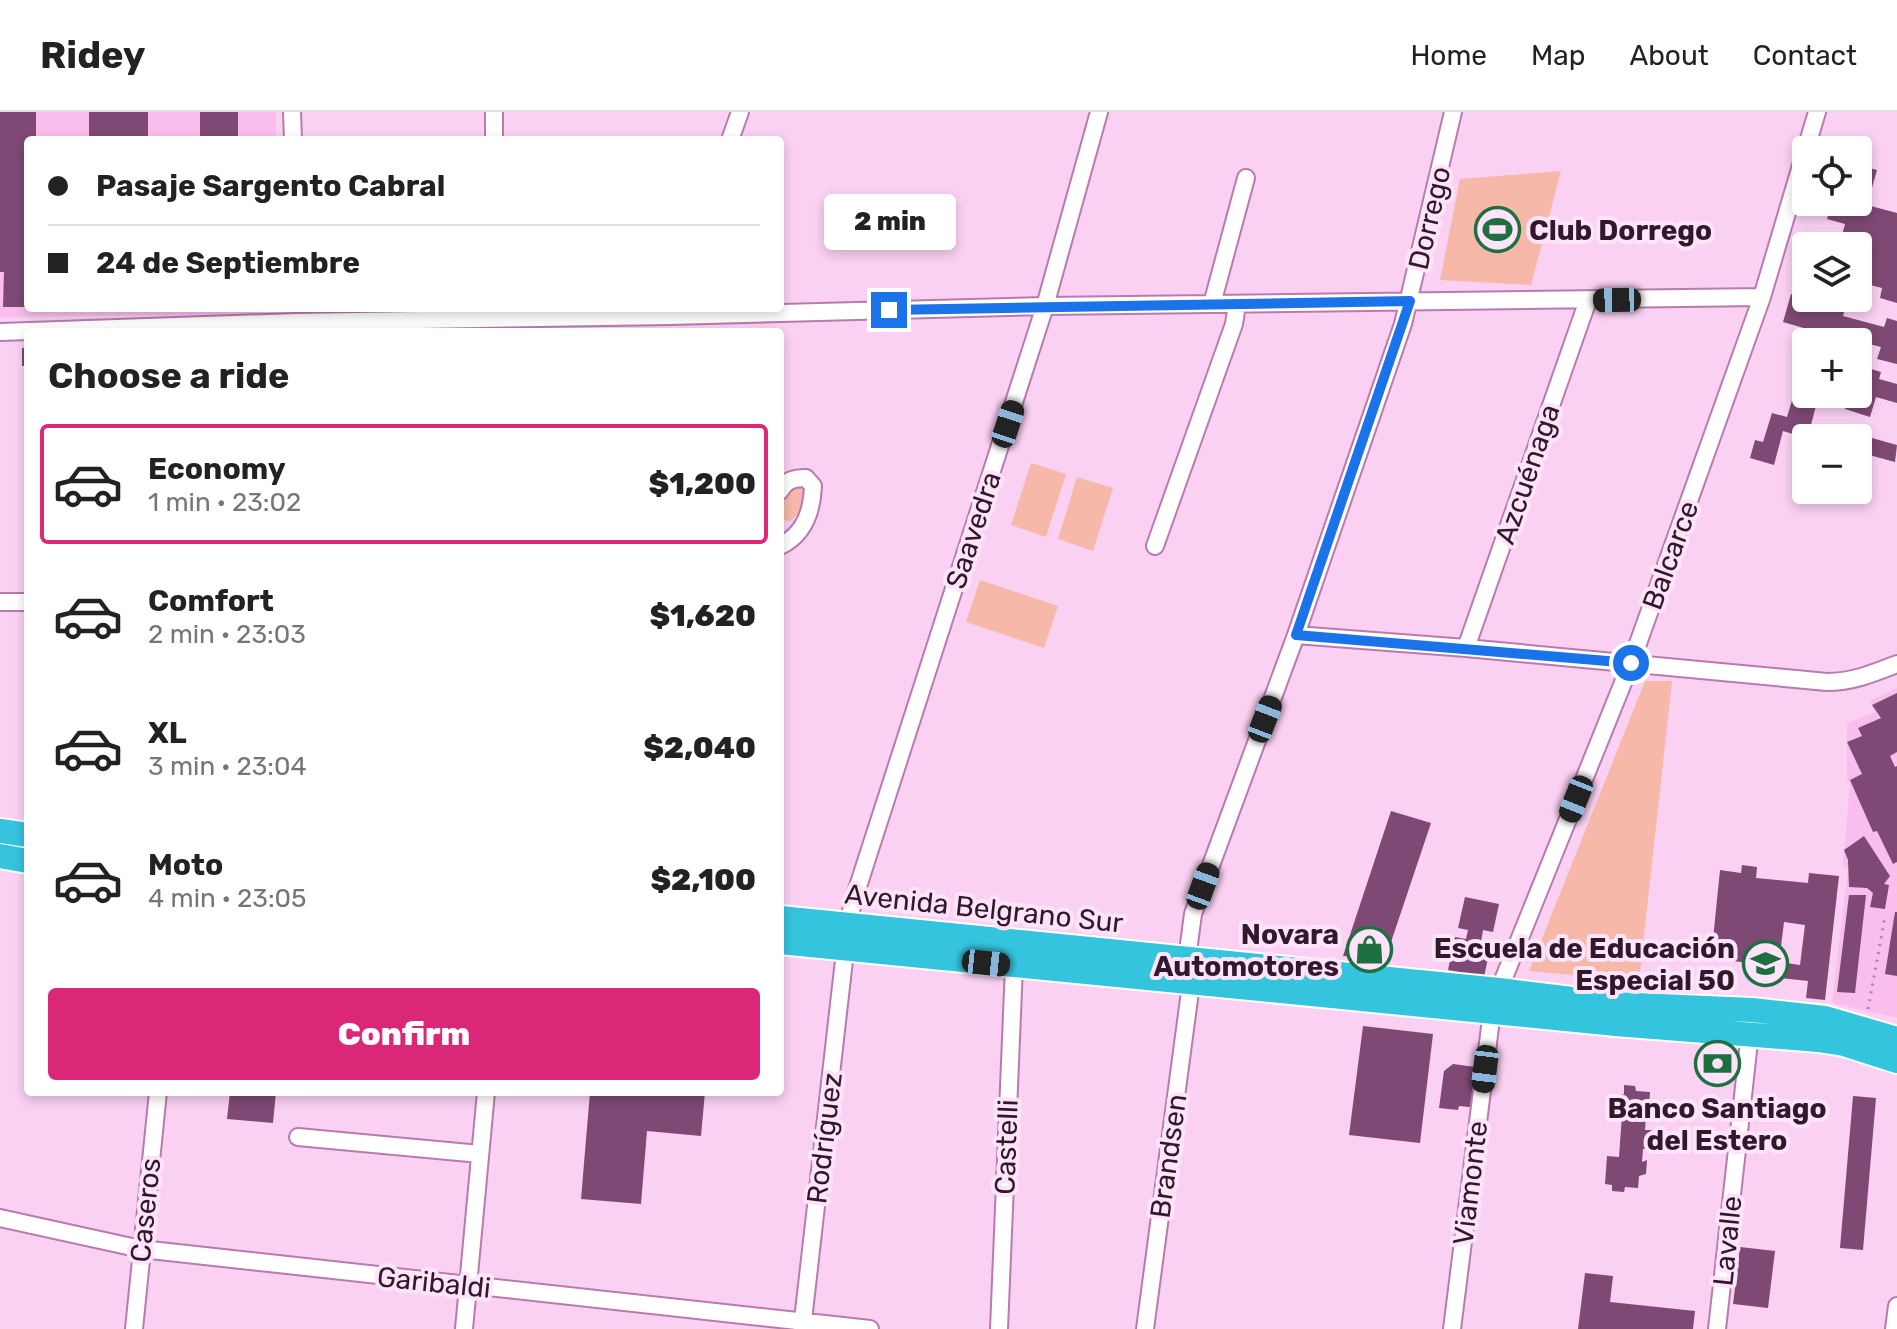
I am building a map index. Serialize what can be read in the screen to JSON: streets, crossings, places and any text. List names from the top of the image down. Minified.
{"streets":{"highway":["Avenida Belgrano Sur"],"street":["Dorrego","Azcuénaga","Saavedra","Balcarce","Rodríguez","Castelli","Brandsen","Viamonte","Caseros","Lavalle","Garibaldi"]},"crossings":[["Dorrego","Avenida Belgrano Sur"],["Saavedra","Avenida Belgrano Sur"],["Saavedra","Rodríguez"],["Balcarce","Avenida Belgrano Sur"],["Balcarce","Viamonte"],["Avenida Belgrano Sur","Rodríguez"],["Avenida Belgrano Sur","Castelli"],["Avenida Belgrano Sur","Brandsen"],["Avenida Belgrano Sur","Viamonte"],["Avenida Belgrano Sur","Lavalle"],["Rodríguez","Garibaldi"],["Caseros","Garibaldi"]],"places":{"sports":["Club Dorrego"],"shop":["Novara Automotores"],"school or university":["Escuela de Educación Especial 50"],"bank":["Banco Santiago del Estero"]},"page":{"header":"Ridey","nav":["Home","Map","About","Contact"],"map_buttons":["+","−"],"banner":["Pasaje Sargento Cabral","24 de Septiembre"],"bubble":"2 min","heading":"Choose a ride","list":[{"name":"Economy","note":"1 min · 23:02","value":"$1,200"},{"name":"Comfort","note":"2 min · 23:03","value":"$1,620"},{"name":"XL","note":"3 min · 23:04","value":"$2,040"},{"name":"Moto","note":"4 min · 23:05","value":"$2,100"}],"buttons":"Confirm"}}
